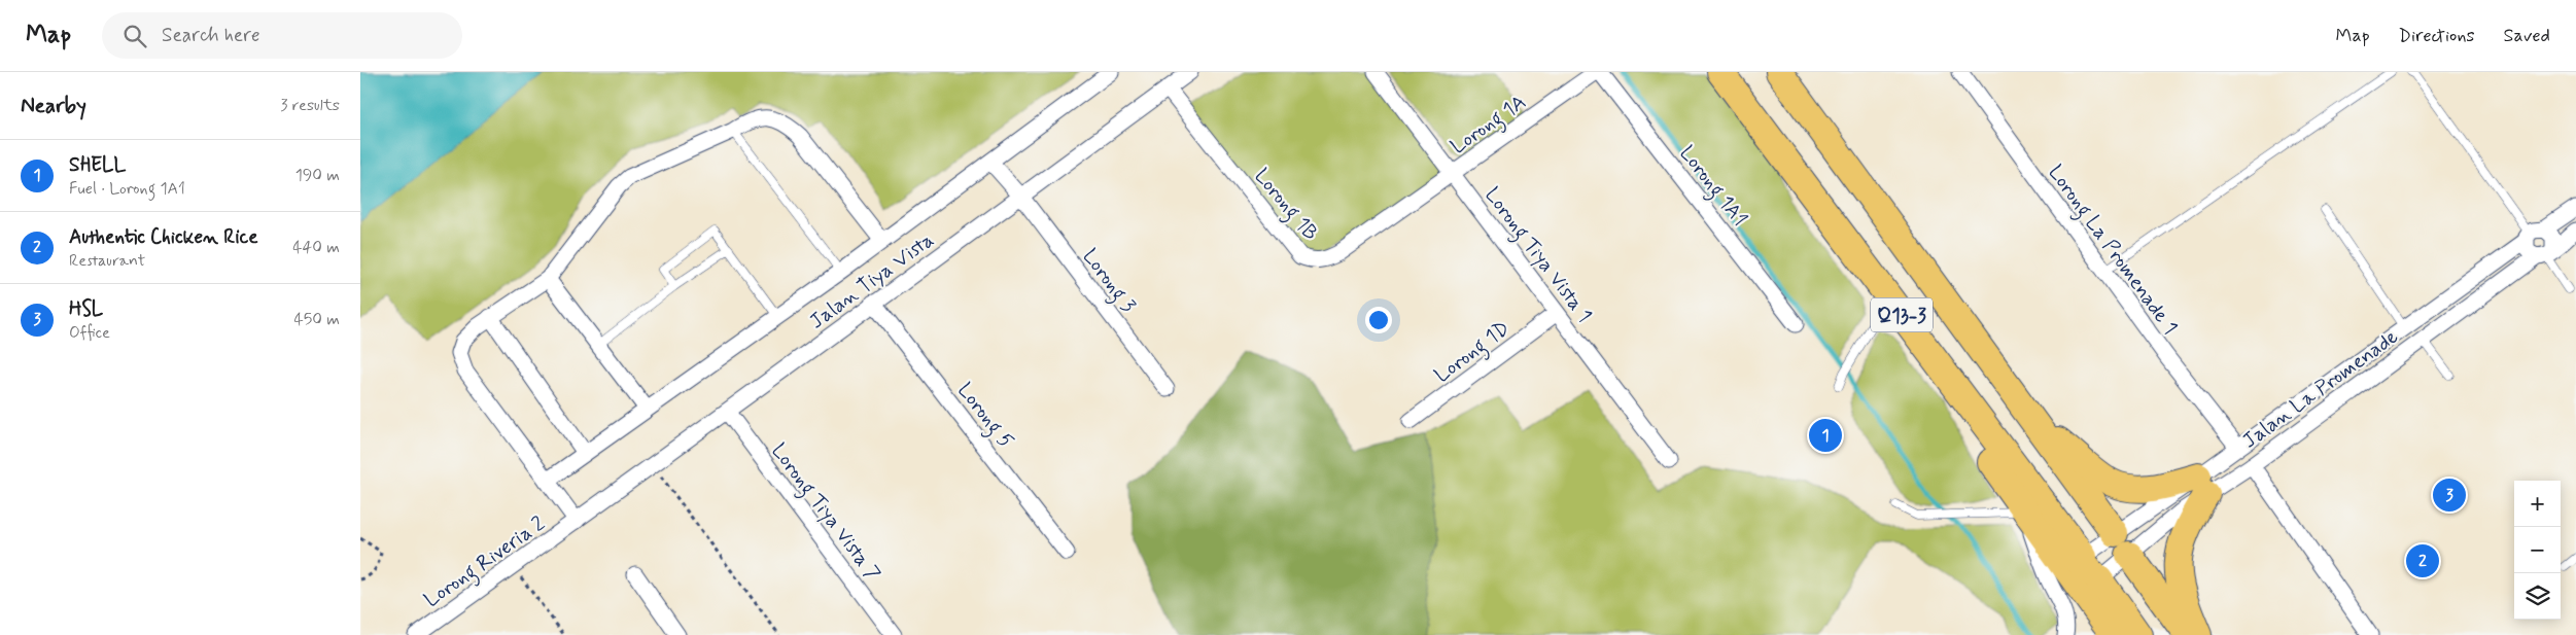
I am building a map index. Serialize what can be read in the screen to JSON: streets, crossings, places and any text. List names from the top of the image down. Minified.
{"streets":{"highway":["Q13-3"],"street":["Lorong 1A","Lorong 1A1","Lorong 1B","Lorong La Promenade 1","Lorong Tiya Vista 1","Jalan Tiya Vista","Lorong 3","Lorong 1D","Jalan La Promenade","Lorong 5","Lorong Tiya Vista 7","Lorong Riveria 2"]},"crossings":[["Lorong 1A","Lorong 1A1"],["Lorong 1A","Lorong 1B"],["Lorong 1A","Lorong Tiya Vista 1"],["Lorong 1B","Lorong Tiya Vista 1"],["Lorong 1B","Jalan Tiya Vista"],["Lorong La Promenade 1","Jalan La Promenade"],["Lorong Tiya Vista 1","Lorong 1D"],["Jalan Tiya Vista","Lorong 3"],["Jalan Tiya Vista","Lorong 5"],["Jalan Tiya Vista","Lorong Tiya Vista 7"],["Jalan Tiya Vista","Lorong Riveria 2"],["Q13-3","Jalan La Promenade"]],"page":{"header":"Map","search":"Search here","nav":["Map","Directions","Saved"],"heading":["Nearby","3 results"],"list":[{"mark":"1","name":"SHELL","note":"Fuel · Lorong 1A1","value":"190 m"},{"mark":"2","name":"Authentic Chicken Rice","note":"Restaurant","value":"440 m"},{"mark":"3","name":"HSL","note":"Office","value":"450 m"}],"pins":["1","3","2"],"map_buttons":["+","−"]}}
